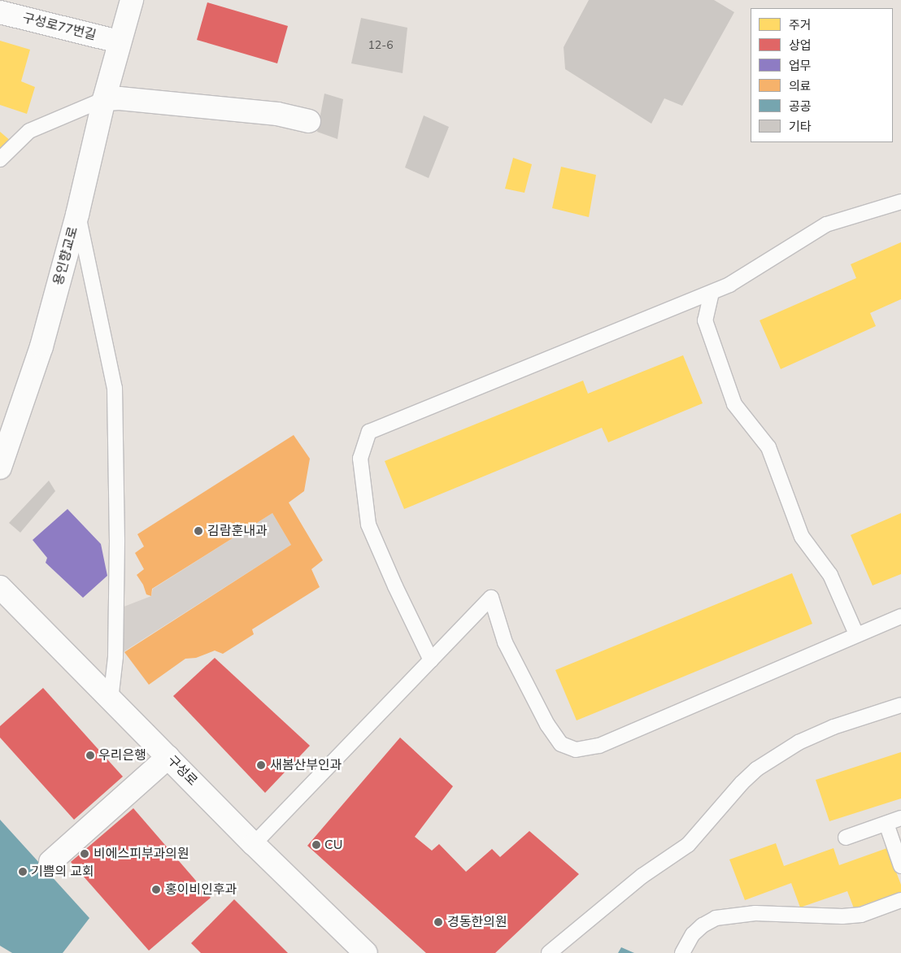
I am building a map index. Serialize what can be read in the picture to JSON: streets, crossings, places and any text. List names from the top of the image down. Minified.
{"streets":{"street":["구성로77번길","용인향교로","구성로"]},"crossings":[["구성로77번길","용인향교로"]],"places":["김람훈내과","우리은행","새봄산부인과","CU","비에스피부과의원","기쁨의 교회","홍이비인후과","경동한의원"],"house_numbers":["12-6"],"legend":["주거","상업","업무","의료","공공","기타"]}
